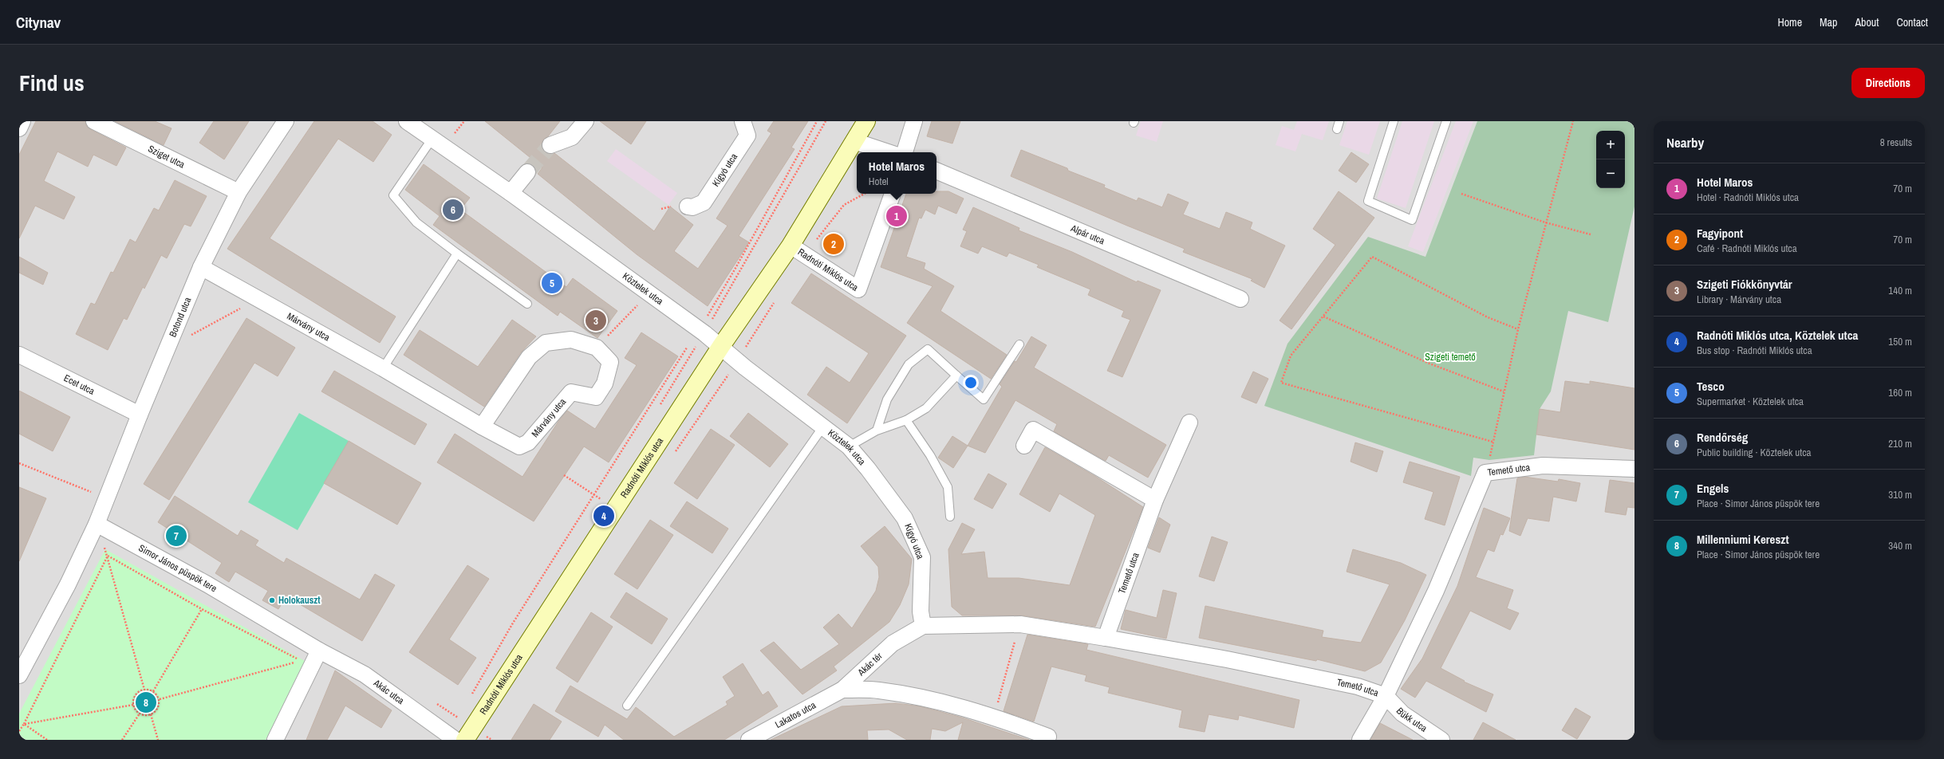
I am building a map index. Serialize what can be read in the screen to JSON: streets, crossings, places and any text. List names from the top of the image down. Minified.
{"streets":{"street":["Sziget utca","Kígyó utca","Alpár utca","Radnóti Miklós utca","Köztelek utca","Botond utca","Márvány utca","Ecet utca","Temető utca","Simor János püspök tere","Akác tér","Akác utca","Lakatos utca","Bükk utca"]},"crossings":[["Sziget utca","Botond utca"],["Kígyó utca","Köztelek utca"],["Kígyó utca","Akác tér"],["Radnóti Miklós utca","Köztelek utca"],["Botond utca","Márvány utca"],["Botond utca","Ecet utca"],["Botond utca","Simor János püspök tere"],["Temető utca","Akác tér"],["Temető utca","Bükk utca"],["Simor János püspök tere","Akác utca"],["Akác tér","Lakatos utca"]],"parks":["Szigeti temető"],"places":["Holokauszt"],"page":{"header":"Citynav","nav":["Home","Map","About","Contact"],"title":"Find us","buttons":"Directions","heading":["Nearby","8 results"],"map_buttons":["+","−"],"popup":["Hotel Maros","Hotel"],"list":[{"mark":"1","name":"Hotel Maros","note":"Hotel · Radnóti Miklós utca","value":"70 m"},{"mark":"2","name":"Fagyipont","note":"Café · Radnóti Miklós utca","value":"70 m"},{"mark":"3","name":"Szigeti Fiókkönyvtár","note":"Library · Márvány utca","value":"140 m"},{"mark":"4","name":"Radnóti Miklós utca, Köztelek utca","note":"Bus stop · Radnóti Miklós utca","value":"150 m"},{"mark":"5","name":"Tesco","note":"Supermarket · Köztelek utca","value":"160 m"},{"mark":"6","name":"Rendőrség","note":"Public building · Köztelek utca","value":"210 m"},{"mark":"7","name":"Engels","note":"Place · Simor János püspök tere","value":"310 m"},{"mark":"8","name":"Millenniumi Kereszt","note":"Place · Simor János püspök tere","value":"340 m"}],"pins":["6","1","2","5","3","4","7","8"]}}
